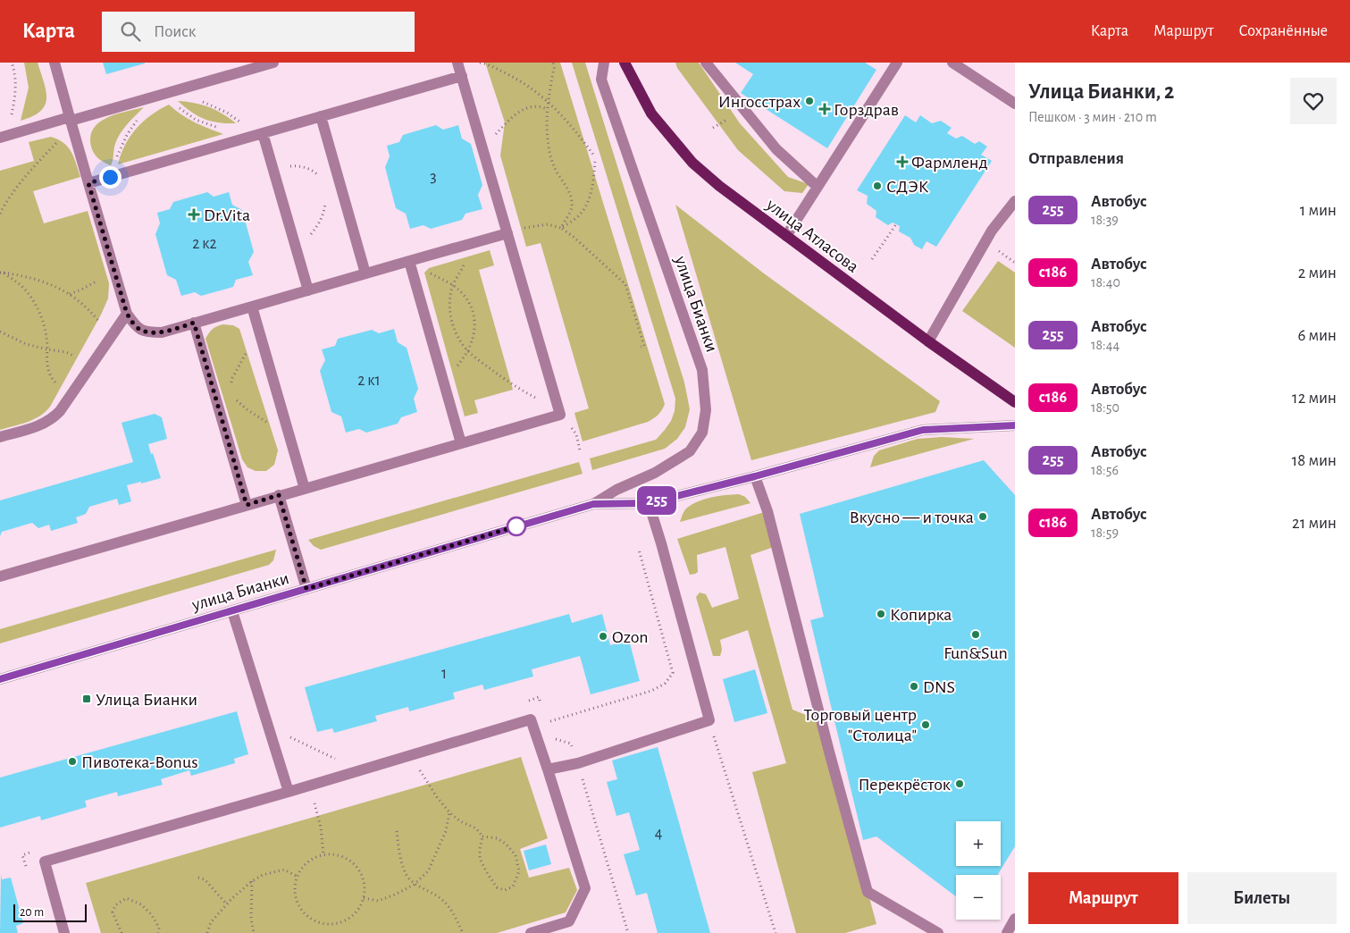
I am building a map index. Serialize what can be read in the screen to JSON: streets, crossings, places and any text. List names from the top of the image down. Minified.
{"streets":{"main road":["улица Атласова"],"street":["улица Бианки"]},"places":{"other":["Ингосстрах","СДЭК","Вкусно — и точка","Копирка","Fun&Sun","Ozon","DNS","Торговый центр \"Столица\"","Пивотека-Bonus","Перекрёсток"],"health":["Горздрав","Фармленд","Dr.Vita"],"transit":["Улица Бианки"]},"lines":["bus line 255"],"house_numbers":["3","2 к2","2 к1","1","4"],"scale_bar":"20 m","page":{"header":"Карта","search":"Поиск","nav":["Карта","Маршрут","Сохранённые"],"on_map":"255","heading":[["Улица Бианки, 2","Пешком · 3 мин · 210 m"],"Отправления"],"list":[{"mark":"255","name":"Автобус","note":"18:39","value":"1 мин"},{"mark":"с186","name":"Автобус","note":"18:40","value":"2 мин"},{"mark":"255","name":"Автобус","note":"18:44","value":"6 мин"},{"mark":"с186","name":"Автобус","note":"18:50","value":"12 мин"},{"mark":"255","name":"Автобус","note":"18:56","value":"18 мин"},{"mark":"с186","name":"Автобус","note":"18:59","value":"21 мин"}],"map_buttons":["+","−"],"buttons":["Маршрут","Билеты"],"scale":"20 m"}}
